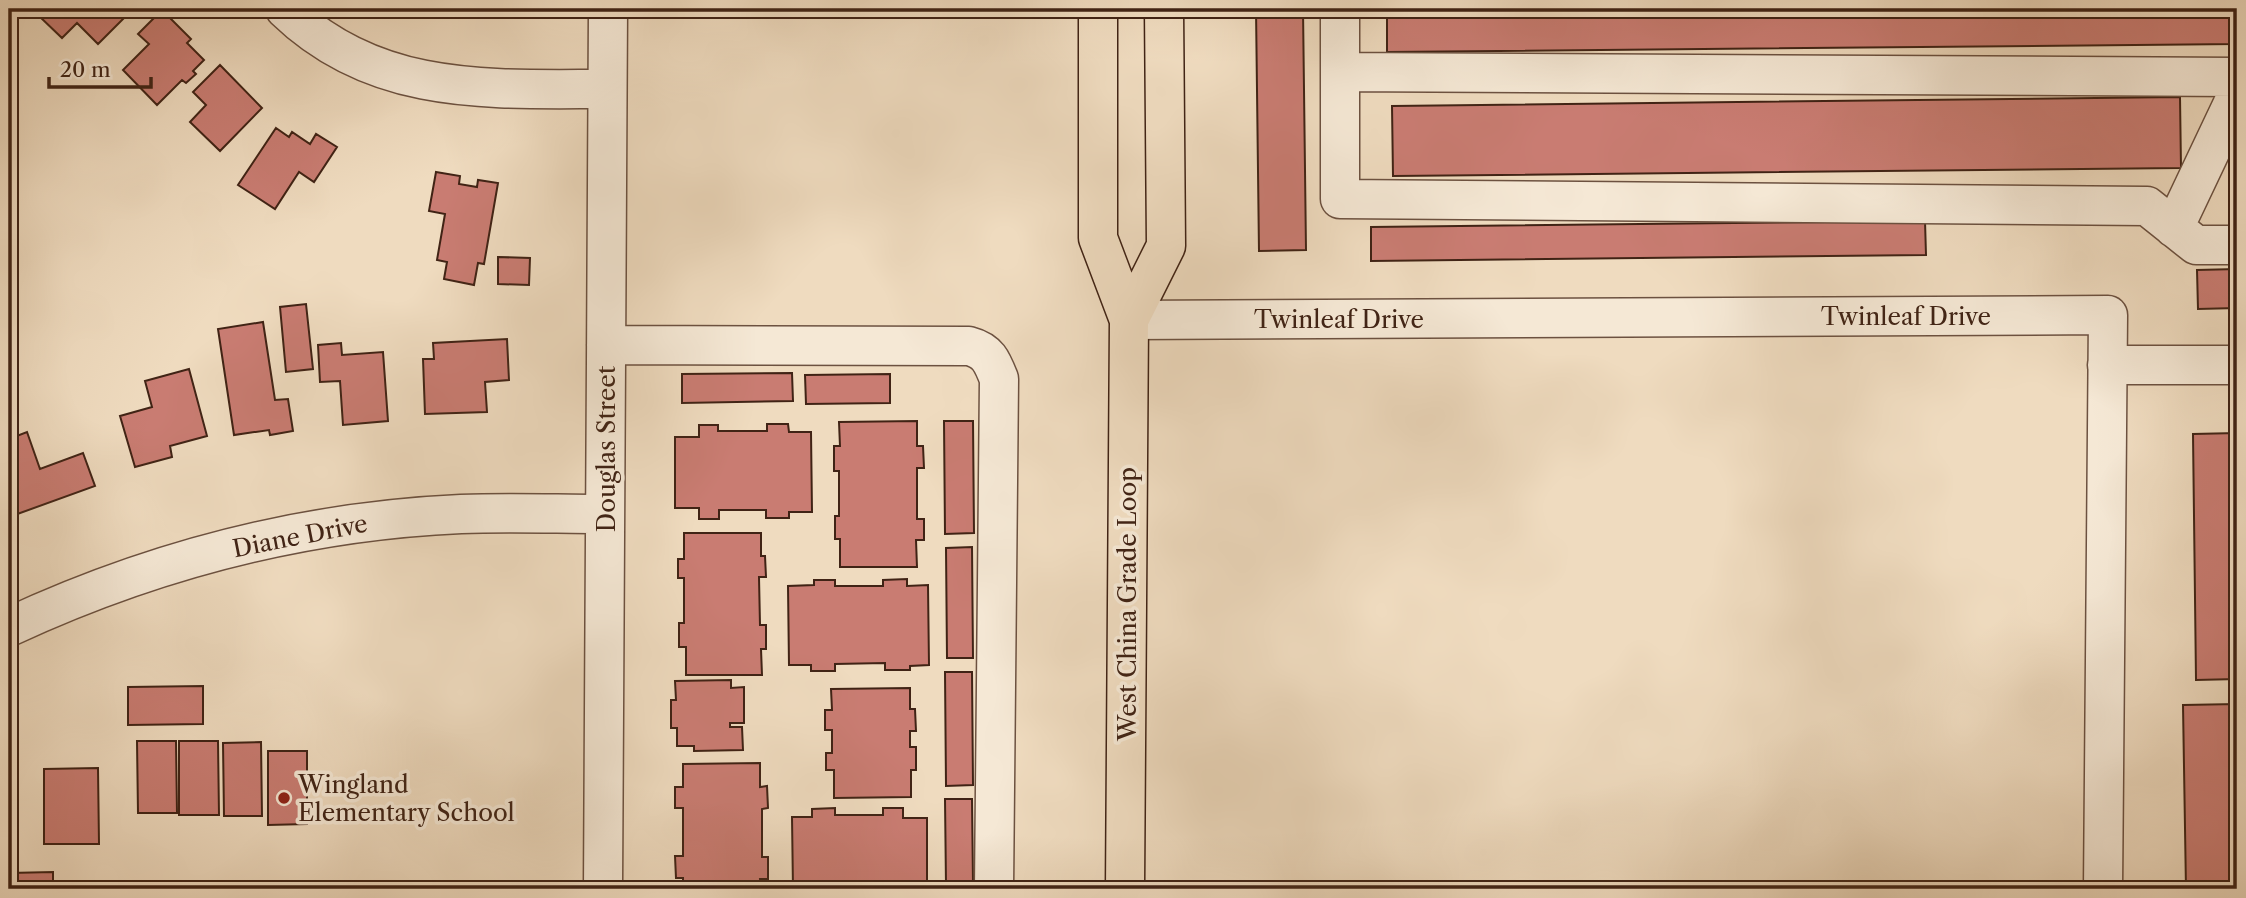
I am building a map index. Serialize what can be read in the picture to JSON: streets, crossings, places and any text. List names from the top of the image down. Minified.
{"streets":{"main road":["West China Grade Loop"],"street":["Twinleaf Drive","Douglas Street","Diane Drive"]},"crossings":[["Twinleaf Drive","West China Grade Loop"],["Douglas Street","Diane Drive"]],"places":["Wingland Elementary School"],"scale_bar":"20 m"}
